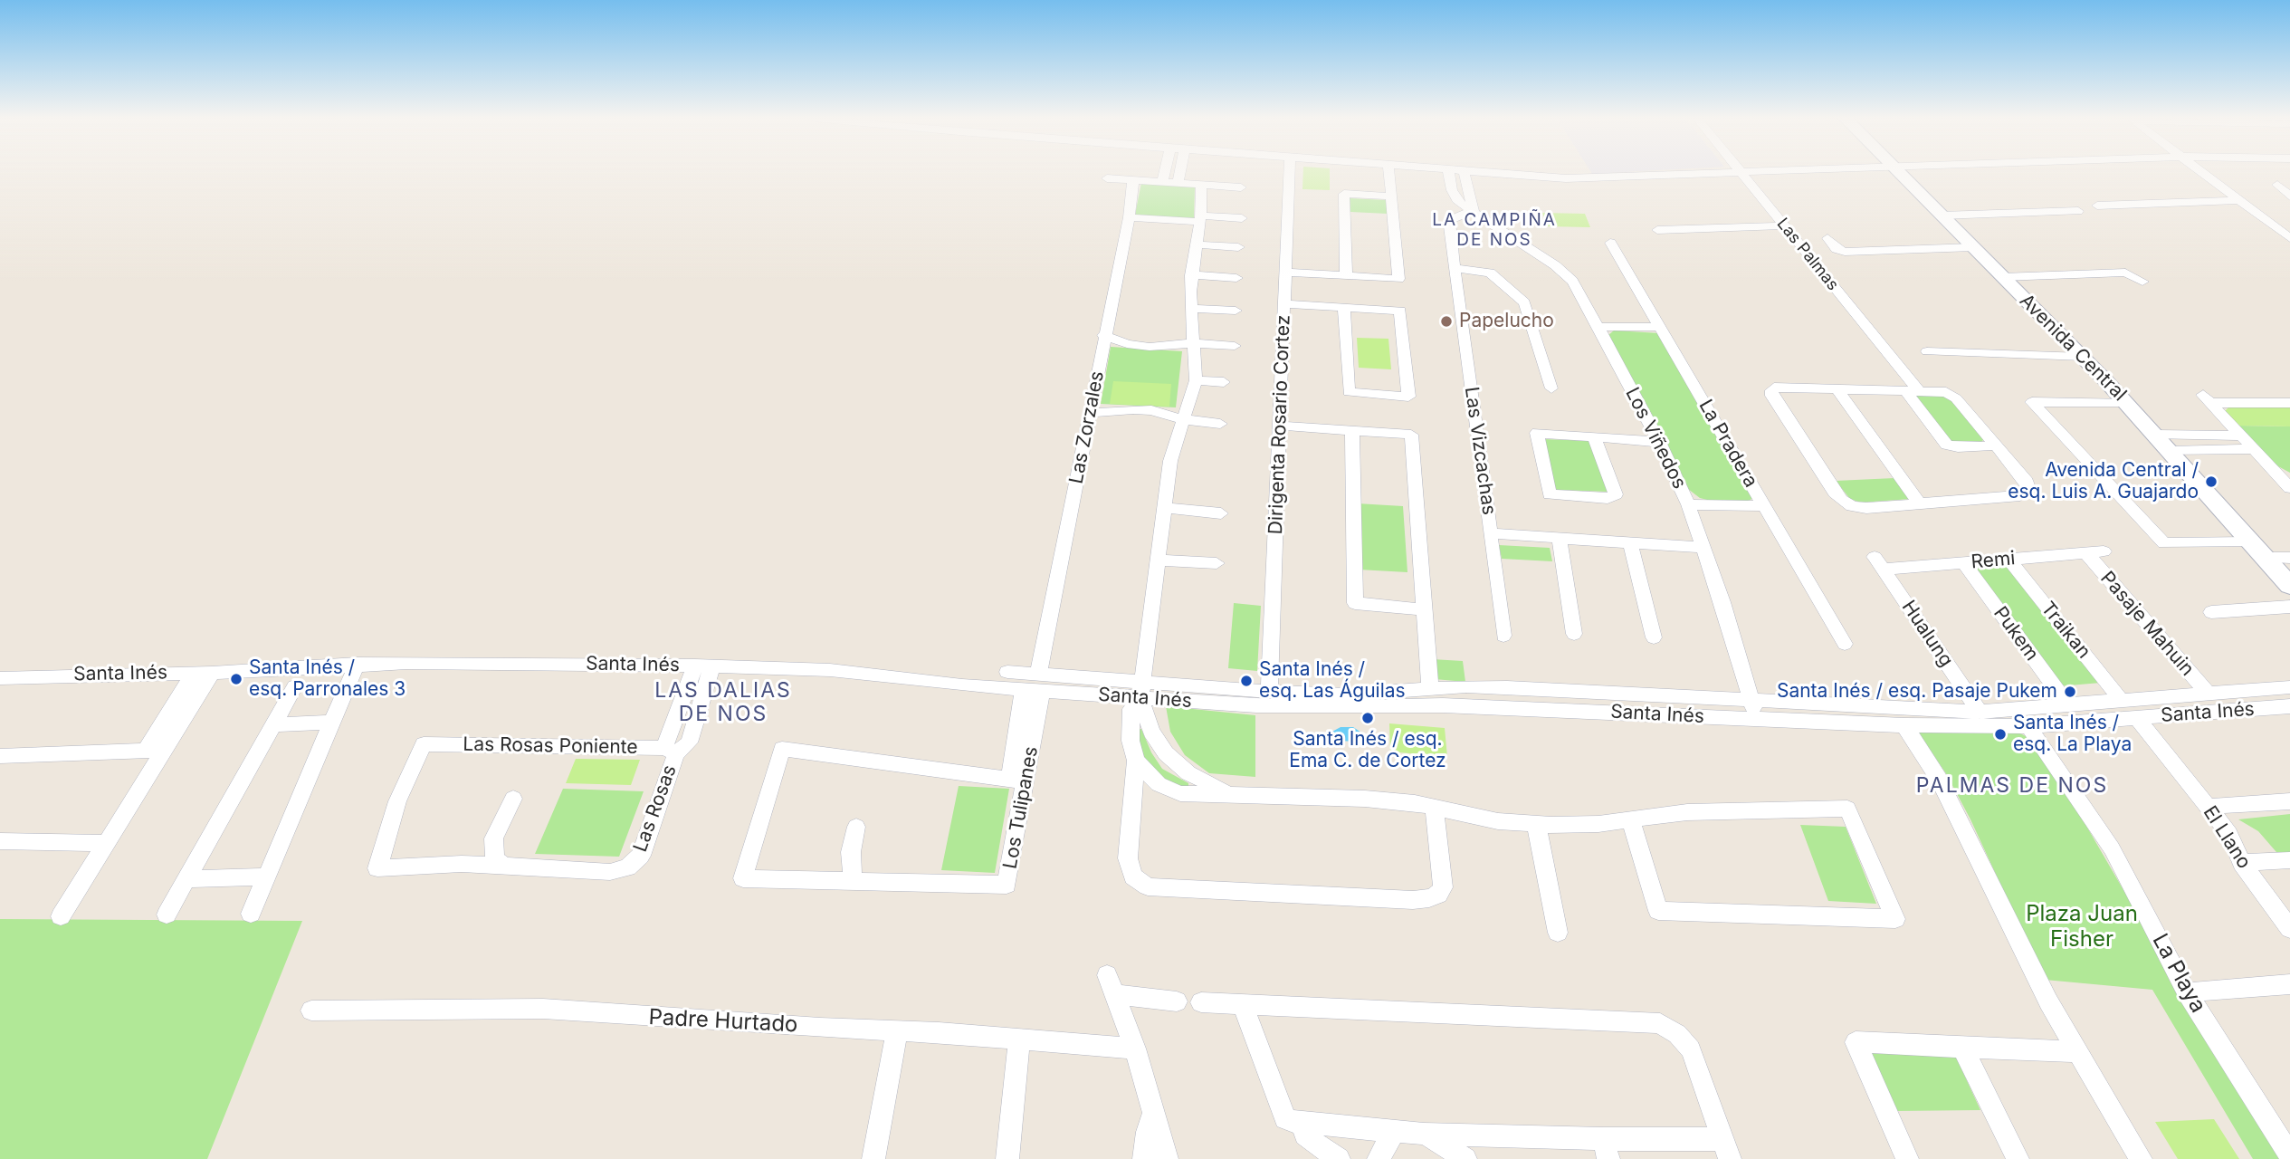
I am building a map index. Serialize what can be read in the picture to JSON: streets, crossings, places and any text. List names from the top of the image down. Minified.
{"streets":{"street":["Las Palmas","Avenida Central","Dirigenta Rosario Cortez","Las Zorzales","Los Viñedos","La Pradera","Las Vizcachas","Remi","Pasaje Mahuin","Traikan","Hualung","Pukem","Santa Inés","Las Rosas Poniente","Los Tulipanes","Las Rosas","El Llano","La Playa","Padre Hurtado"]},"crossings":[["Dirigenta Rosario Cortez","Santa Inés"],["Las Zorzales","Santa Inés"],["Las Zorzales","Los Tulipanes"],["Los Viñedos","Las Vizcachas"],["Los Viñedos","Santa Inés"],["Remi","Pasaje Mahuin"],["Remi","Traikan"],["Remi","Hualung"],["Remi","Pukem"],["Pasaje Mahuin","Santa Inés"],["Traikan","Santa Inés"],["Hualung","Santa Inés"],["Pukem","Santa Inés"],["Santa Inés","Los Tulipanes"],["Santa Inés","Las Rosas"],["Santa Inés","El Llano"],["Santa Inés","La Playa"],["Las Rosas Poniente","Las Rosas"]],"districts":["LA CAMPIÑA DE NOS","LAS DALIAS DE NOS","PALMAS DE NOS"],"parks":["Plaza Juan Fisher"],"places":["Papelucho","Avenida Central / esq. Luis A. Guajardo","Santa Inés / esq. Parronales 3","Santa Inés / esq. Las Águilas","Santa Inés / esq. Pasaje Pukem","Santa Inés / esq. Ema C. de Cortez","Santa Inés / esq. La Playa"]}
